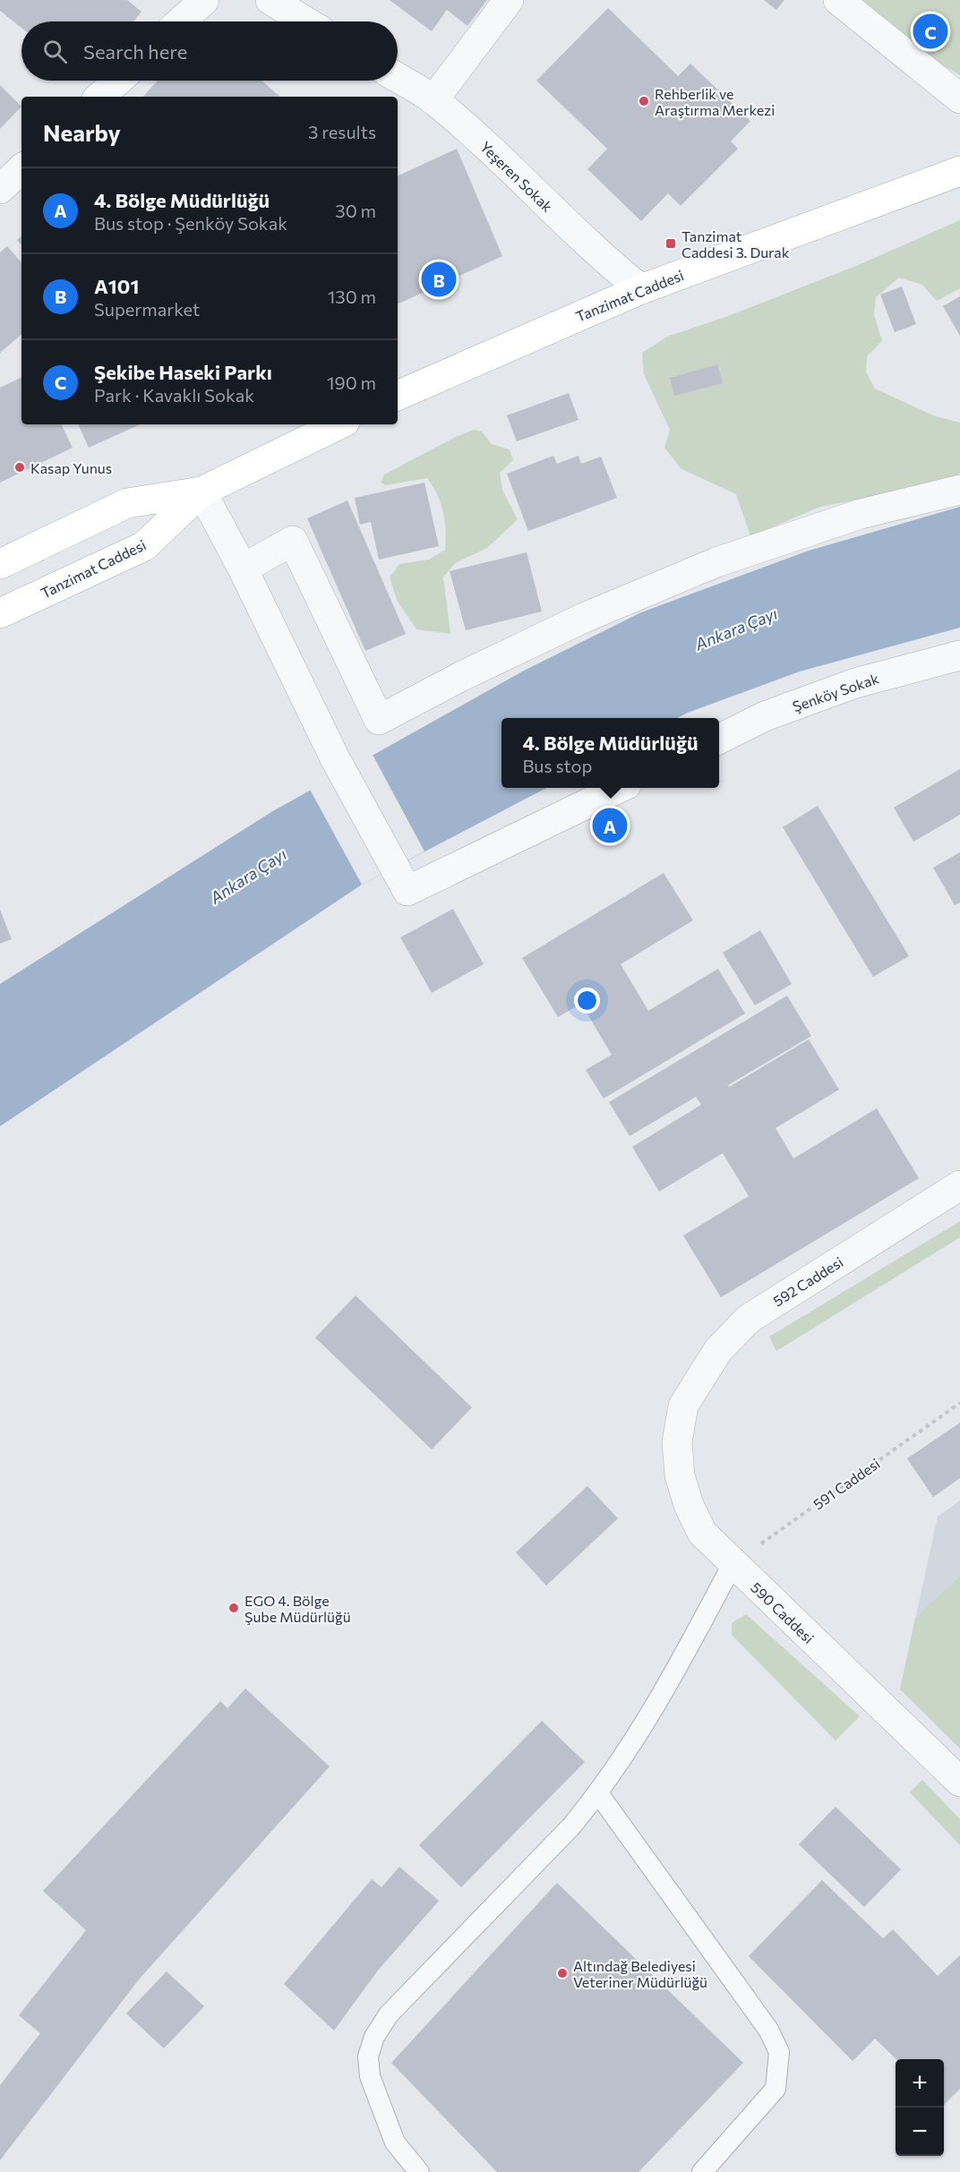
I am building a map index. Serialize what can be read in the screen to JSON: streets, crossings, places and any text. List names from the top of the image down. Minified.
{"streets":{"main road":["Tanzimat Caddesi"],"street":["Yeşeren Sokak","Şenköy Sokak","592 Caddesi","590 Caddesi"],"path":["591 Caddesi"]},"crossings":[["Yeşeren Sokak","Tanzimat Caddesi"],["592 Caddesi","590 Caddesi"],["591 Caddesi","590 Caddesi"]],"water":["Ankara Çayı"],"places":{"other":["Rehberlik ve Araştırma Merkezi","Kasap Yunus","EGO 4. Bölge Şube Müdürlüğü","Altındağ Belediyesi Veteriner Müdürlüğü"],"transit":["Tanzimat Caddesi 3. Durak"]},"page":{"pins":["C","B","A"],"search":"Search here","heading":["Nearby","3 results"],"list":[{"mark":"A","name":"4. Bölge Müdürlüğü","note":"Bus stop · Şenköy Sokak","value":"30 m"},{"mark":"B","name":"A101","note":"Supermarket","value":"130 m"},{"mark":"C","name":"Şekibe Haseki Parkı","note":"Park · Kavaklı Sokak","value":"190 m"}],"popup":["4. Bölge Müdürlüğü","Bus stop"],"map_buttons":["+","−"]}}
